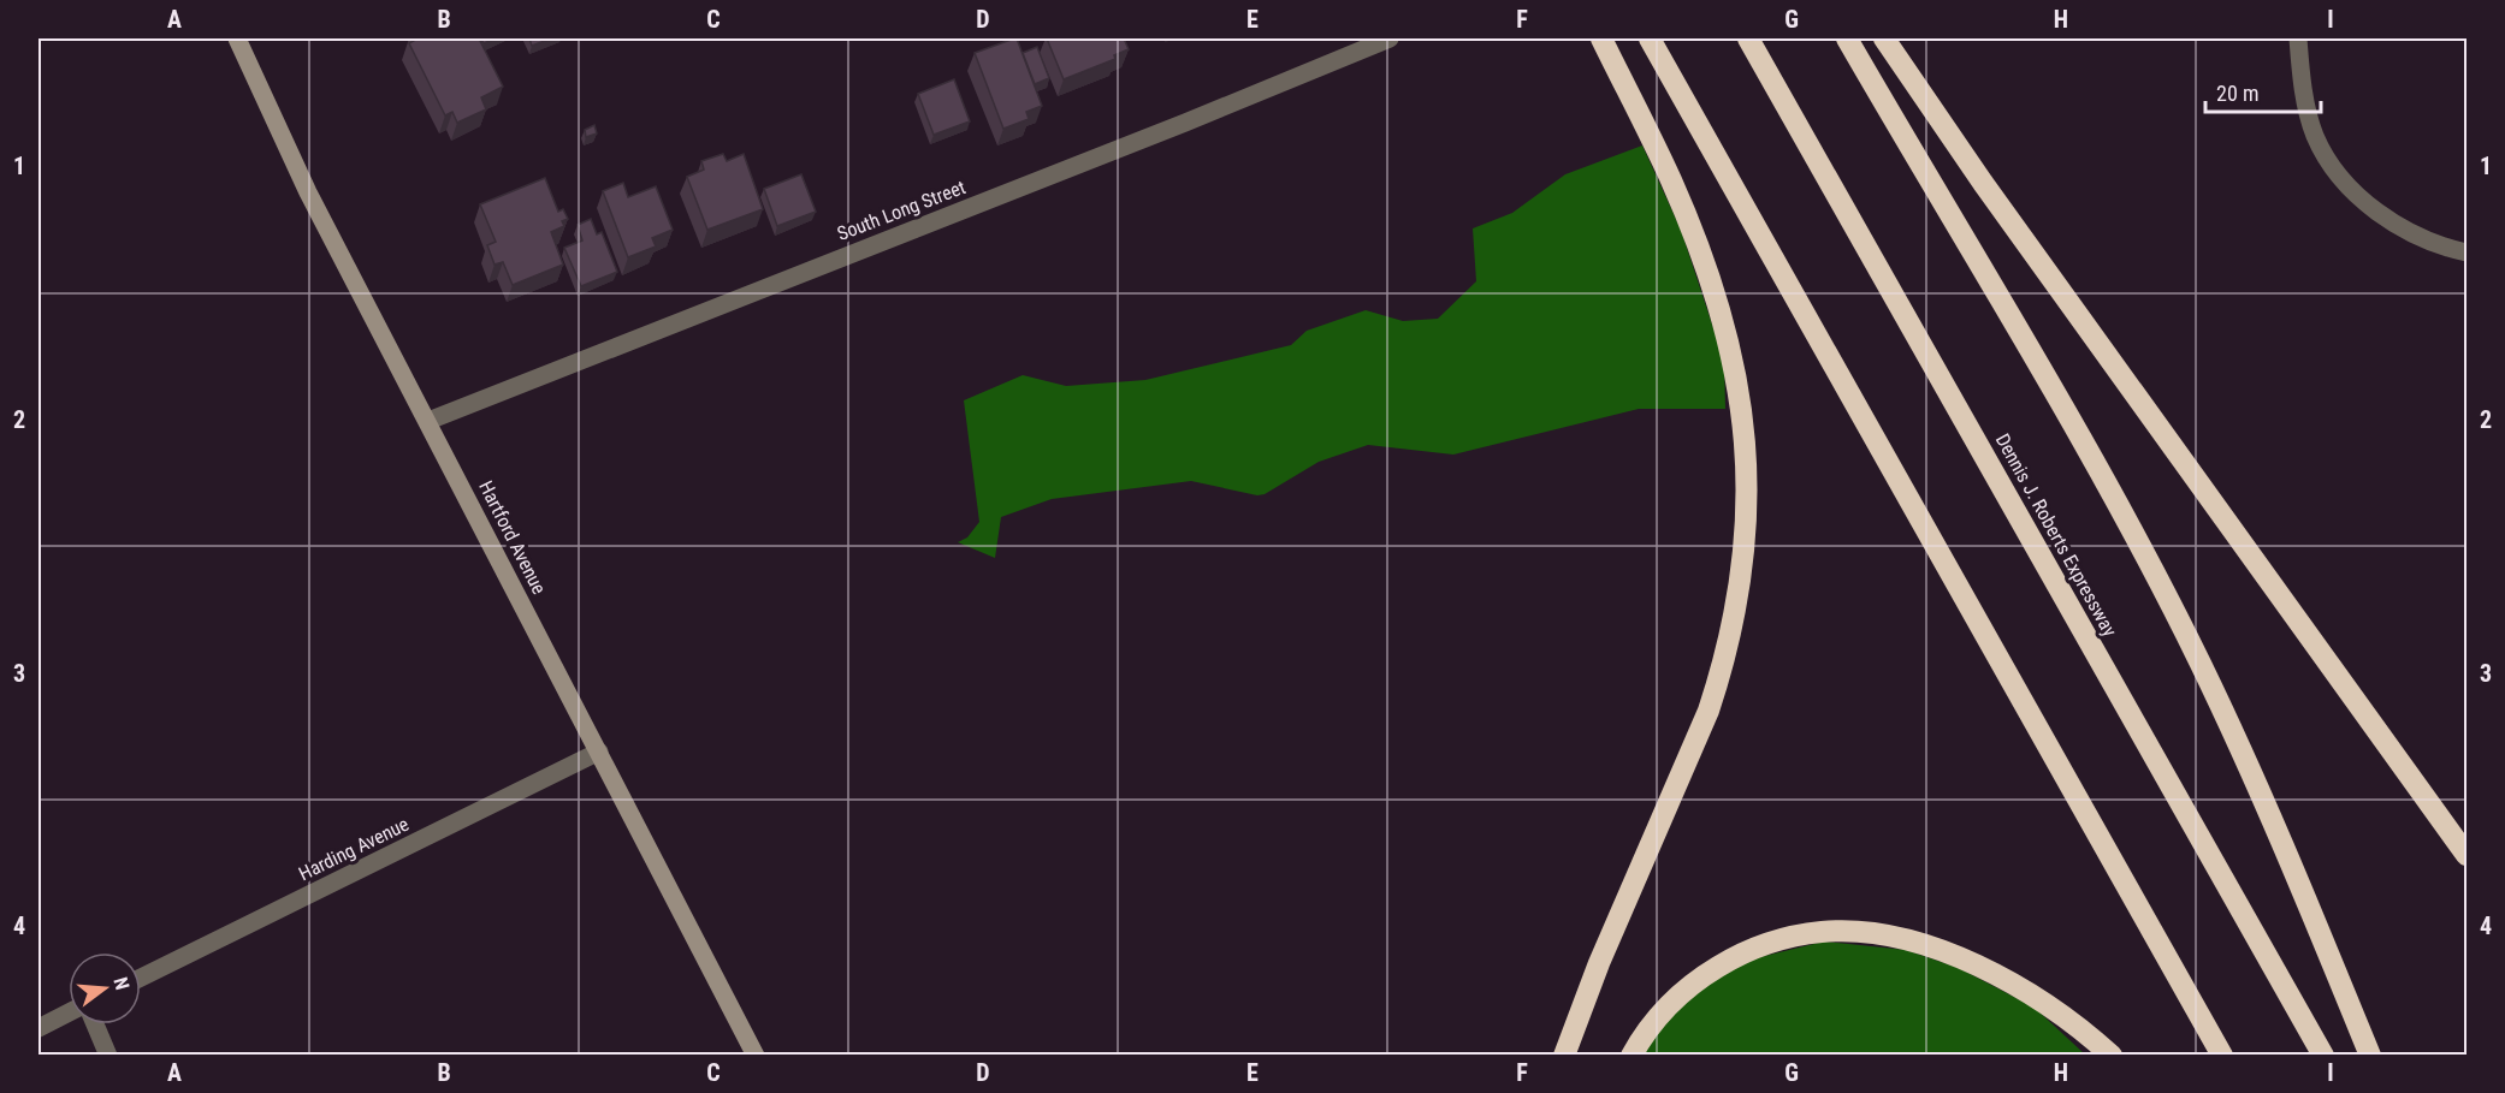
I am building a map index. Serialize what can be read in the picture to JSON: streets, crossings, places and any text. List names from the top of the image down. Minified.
{"streets":{"highway":["Dennis J. Roberts Expressway"],"main road":["Hartford Avenue"],"street":["South Long Street","Harding Avenue"]},"crossings":[["South Long Street","Hartford Avenue"],["Hartford Avenue","Harding Avenue"]],"scale_bar":"20 m","north":"right","grid":{"columns":["A","B","C","D","E","F","G","H","I"],"rows":["1","2","3","4"]}}
